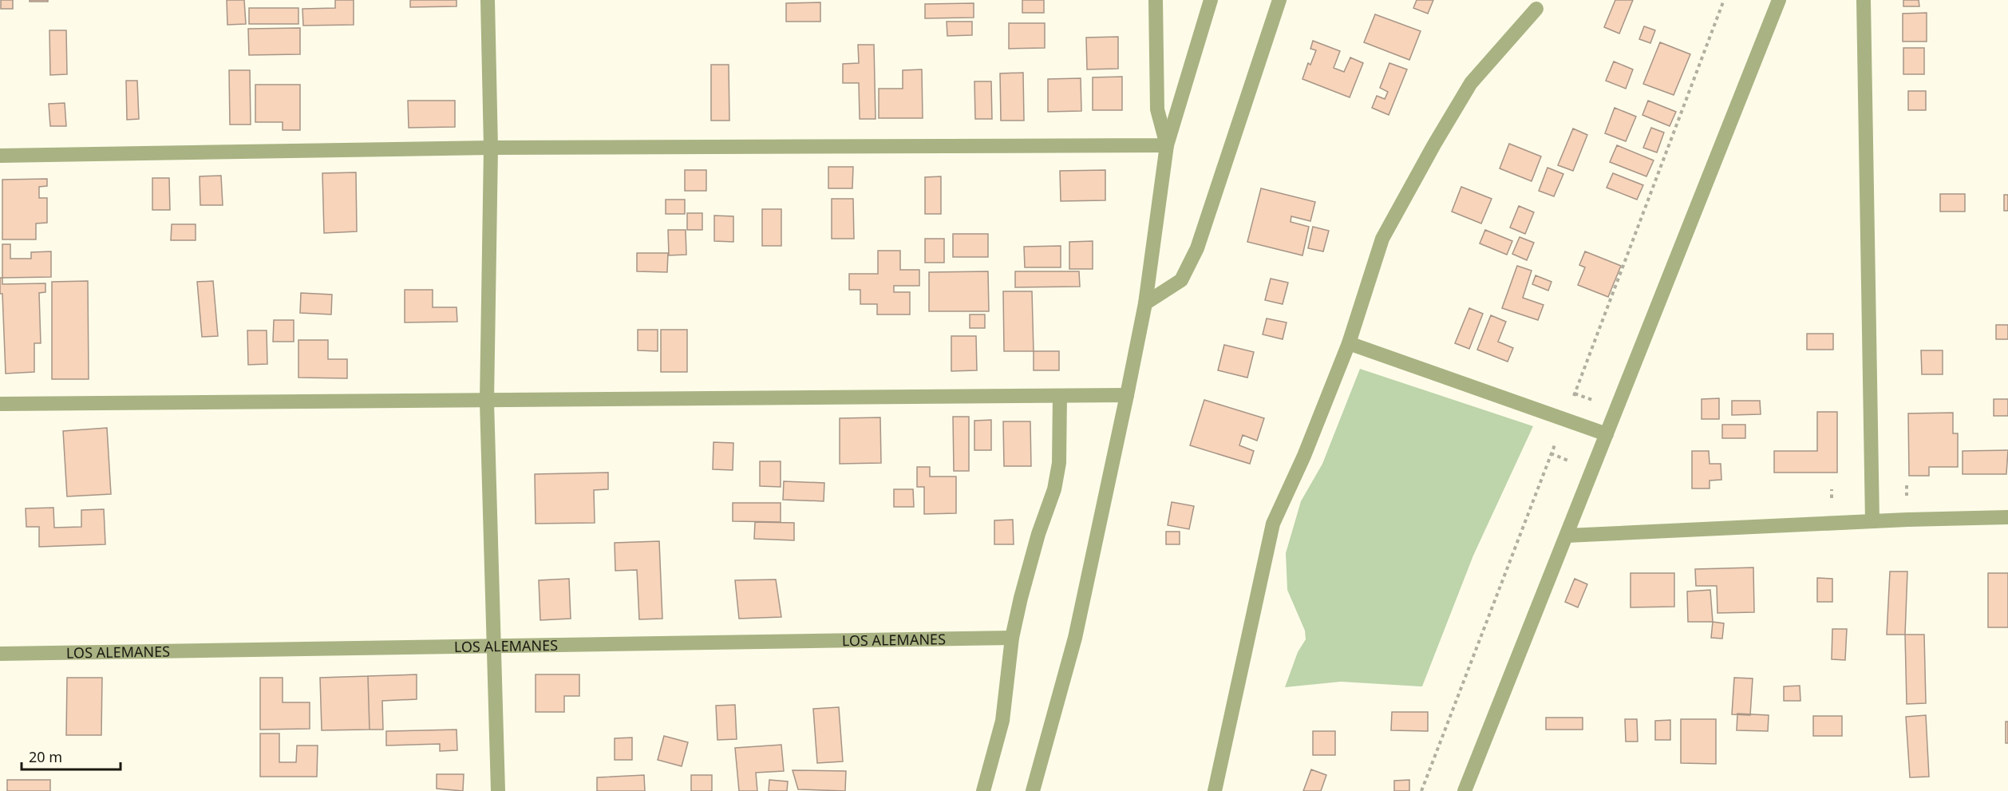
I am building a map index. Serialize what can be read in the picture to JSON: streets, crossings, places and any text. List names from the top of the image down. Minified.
{"streets":{"street":["LOS ALEMANES"]},"scale_bar":"20 m"}
